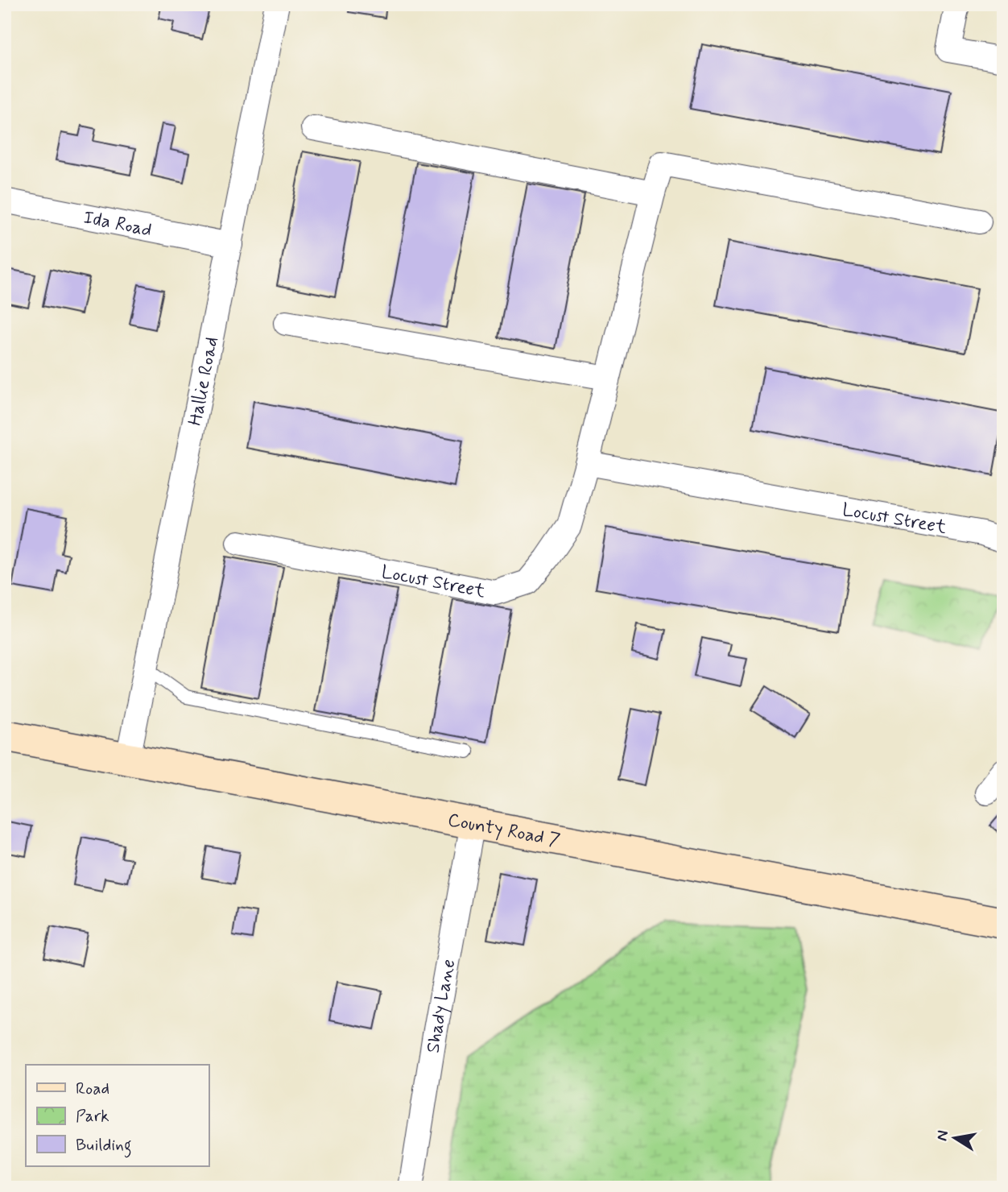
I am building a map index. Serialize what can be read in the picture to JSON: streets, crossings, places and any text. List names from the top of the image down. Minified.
{"streets":{"street":["Ida Road","Hallie Road","Locust Street","County Road 7","Shady Lane"]},"crossings":[["Ida Road","Hallie Road"],["Hallie Road","County Road 7"],["County Road 7","Shady Lane"]],"legend":["Road","Park","Building"],"north":"left"}
